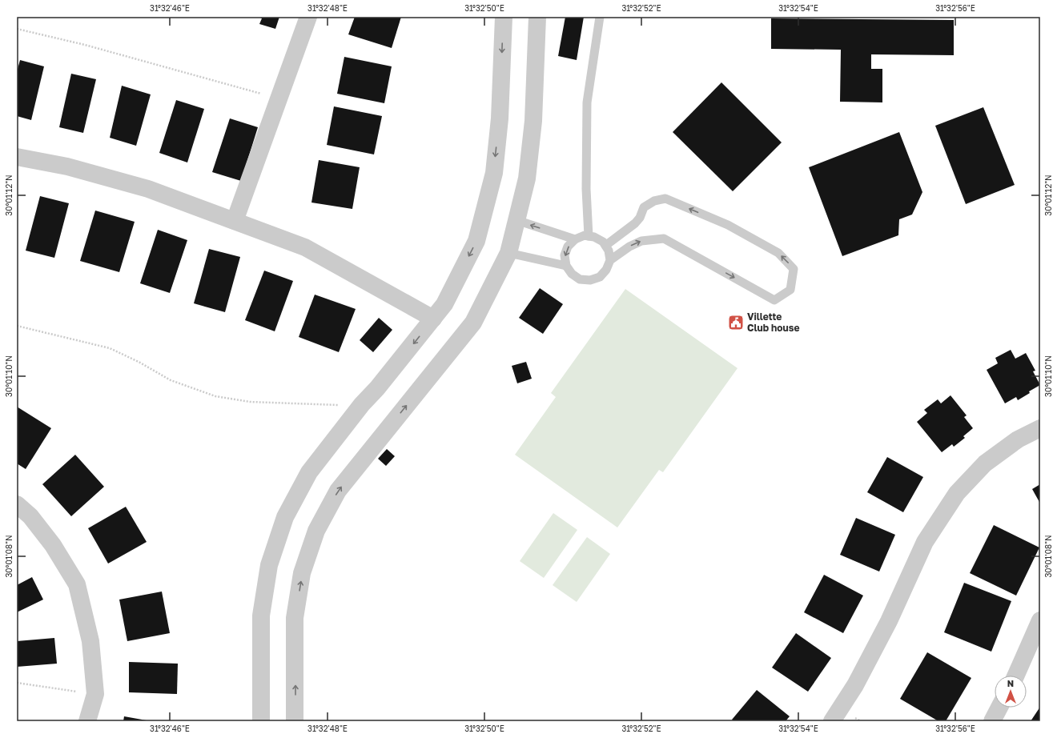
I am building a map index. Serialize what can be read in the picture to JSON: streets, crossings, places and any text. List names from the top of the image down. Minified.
{"places":{"public building":["Villette Club house"]},"north":"top","coordinates":["31°32'46\"E","31°32'48\"E","31°32'50\"E","31°32'52\"E","31°32'54\"E","31°32'56\"E","30°01'12\"N","30°01'10\"N","30°01'08\"N"]}
